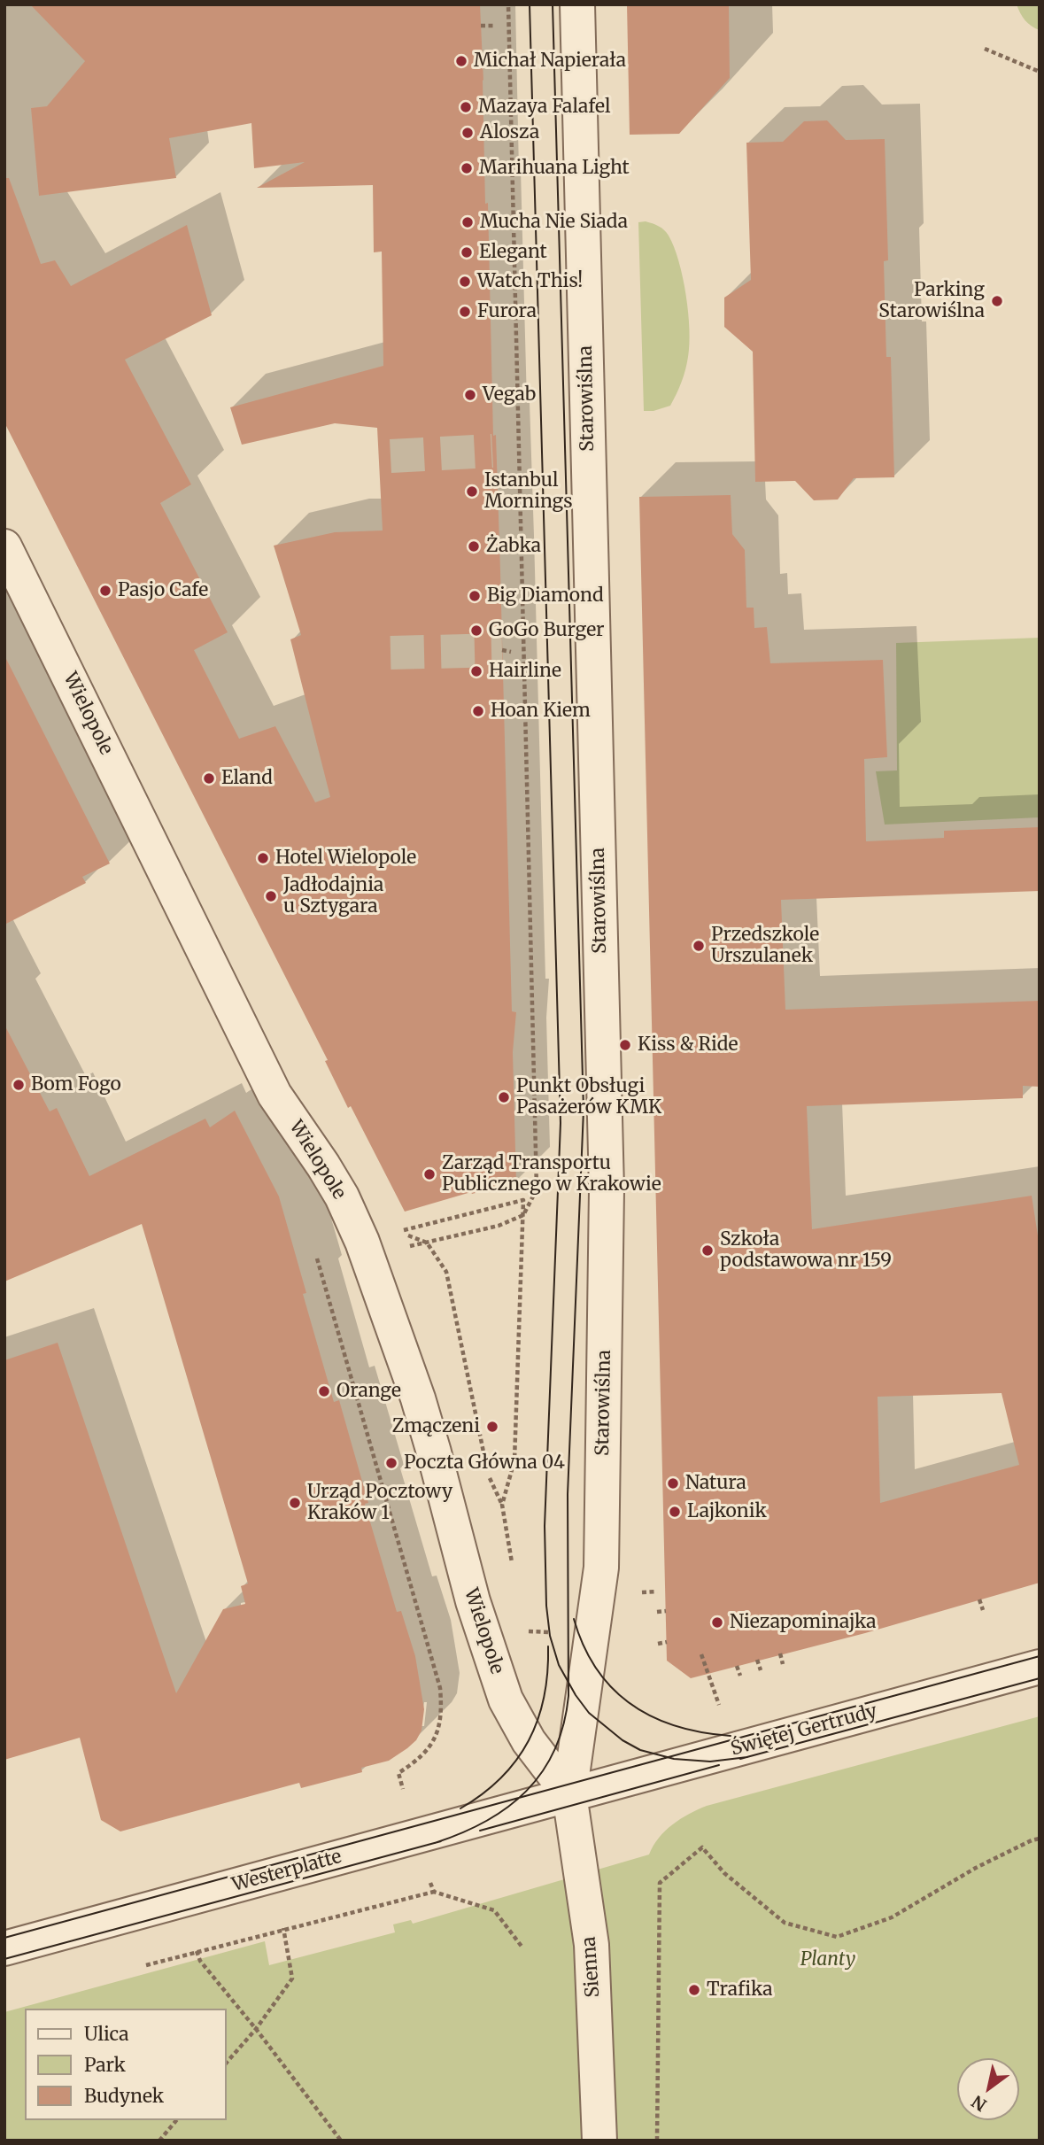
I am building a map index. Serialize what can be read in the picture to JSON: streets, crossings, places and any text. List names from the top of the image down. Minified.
{"streets":{"street":["Starowiślna","Wielopole","Świętej Gertrudy","Westerplatte","Sienna"]},"crossings":[["Starowiślna","Wielopole"],["Starowiślna","Świętej Gertrudy"],["Starowiślna","Westerplatte"],["Starowiślna","Sienna"],["Wielopole","Świętej Gertrudy"],["Wielopole","Westerplatte"],["Wielopole","Sienna"],["Świętej Gertrudy","Westerplatte"],["Świętej Gertrudy","Sienna"],["Westerplatte","Sienna"]],"parks":["Planty"],"places":["Michał Napierała","Mazaya Falafel","Alosza","Marihuana Light","Mucha Nie Siada","Elegant","Watch This!","Parking Starowiślna","Furora","Vegab","Istanbul Mornings","Żabka","Pasjo Cafe","Big Diamond","GoGo Burger","Hairline","Hoan Kiem","Eland","Hotel Wielopole","Jadłodajnia u Sztygara","Przedszkole Urszulanek","Kiss & Ride","Bom Fogo","Punkt Obsługi Pasażerów KMK","Zarząd Transportu Publicznego w Krakowie","Szkoła podstawowa nr 159","Orange","Zmączeni","Poczta Główna 04","Natura","Urząd Pocztowy Kraków 1","Lajkonik","Niezapominajka","Trafika"],"legend":["Ulica","Park","Budynek"],"north":"bottom left"}
